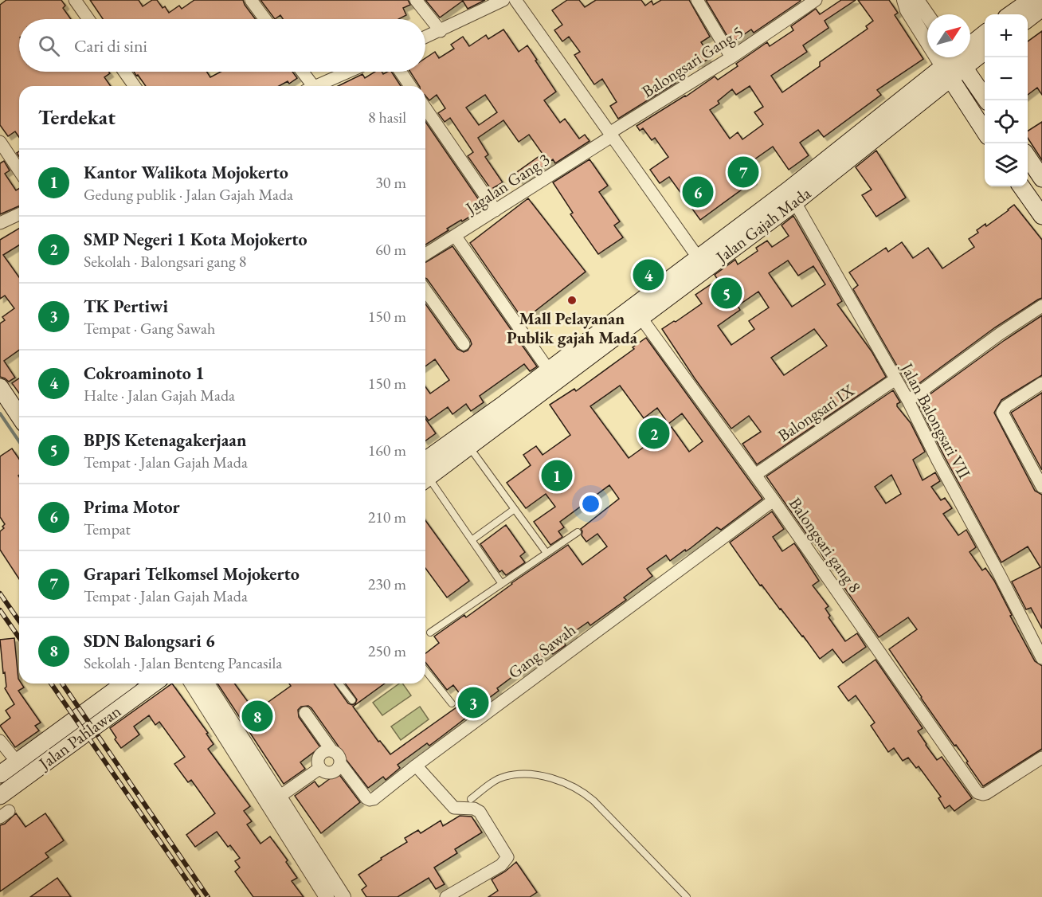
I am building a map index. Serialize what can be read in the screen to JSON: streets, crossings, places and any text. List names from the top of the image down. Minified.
{"streets":{"main road":["Jalan Gajah Mada","Jalan Pahlawan"],"street":["Balongsari Gang 5","Jagalan Gang 3","Balongsari IX","Jalan Balongsari VII","Balongsari gang 8","Gang Sawah"]},"crossings":[["Balongsari Gang 5","Jagalan Gang 3"],["Jalan Gajah Mada","Jalan Balongsari VII"],["Jalan Gajah Mada","Balongsari gang 8"],["Balongsari IX","Jalan Balongsari VII"],["Balongsari IX","Balongsari gang 8"],["Balongsari gang 8","Gang Sawah"]],"places":["Mall Pelayanan Publik gajah Mada"],"north":"top right","page":{"map_buttons":["+","−"],"search":"Cari di sini","heading":["Terdekat","8 hasil"],"list":[{"mark":"1","name":"Kantor Walikota Mojokerto","note":"Gedung publik · Jalan Gajah Mada","value":"30 m"},{"mark":"2","name":"SMP Negeri 1 Kota Mojokerto","note":"Sekolah · Balongsari gang 8","value":"60 m"},{"mark":"3","name":"TK Pertiwi","note":"Tempat · Gang Sawah","value":"150 m"},{"mark":"4","name":"Cokroaminoto 1","note":"Halte · Jalan Gajah Mada","value":"150 m"},{"mark":"5","name":"BPJS Ketenagakerjaan","note":"Tempat · Jalan Gajah Mada","value":"160 m"},{"mark":"6","name":"Prima Motor","note":"Tempat","value":"210 m"},{"mark":"7","name":"Grapari Telkomsel Mojokerto","note":"Tempat · Jalan Gajah Mada","value":"230 m"},{"mark":"8","name":"SDN Balongsari 6","note":"Sekolah · Jalan Benteng Pancasila","value":"250 m"}],"pins":["7","6","4","5","2","1","3","8"]}}
